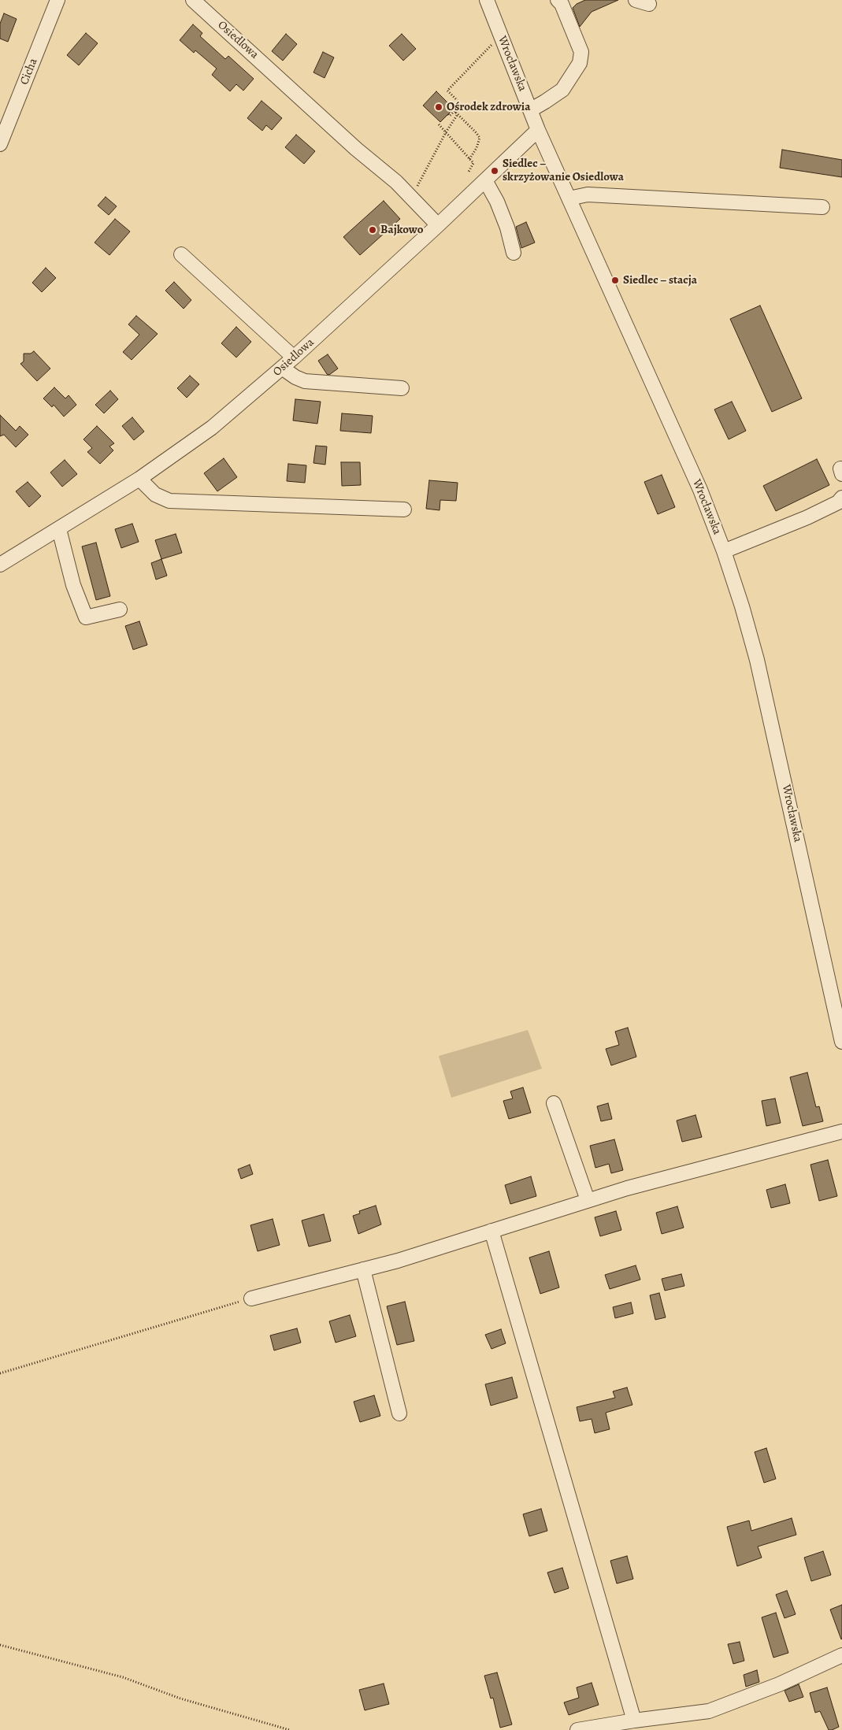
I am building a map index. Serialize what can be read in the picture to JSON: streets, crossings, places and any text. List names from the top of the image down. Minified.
{"streets":{"street":["Osiedlowa","Wrocławska","Cicha"]},"crossings":[["Osiedlowa","Wrocławska"]],"places":["Ośrodek zdrowia","Siedlec – skrzyżowanie Osiedlowa","Bajkowo","Siedlec – stacja"]}
